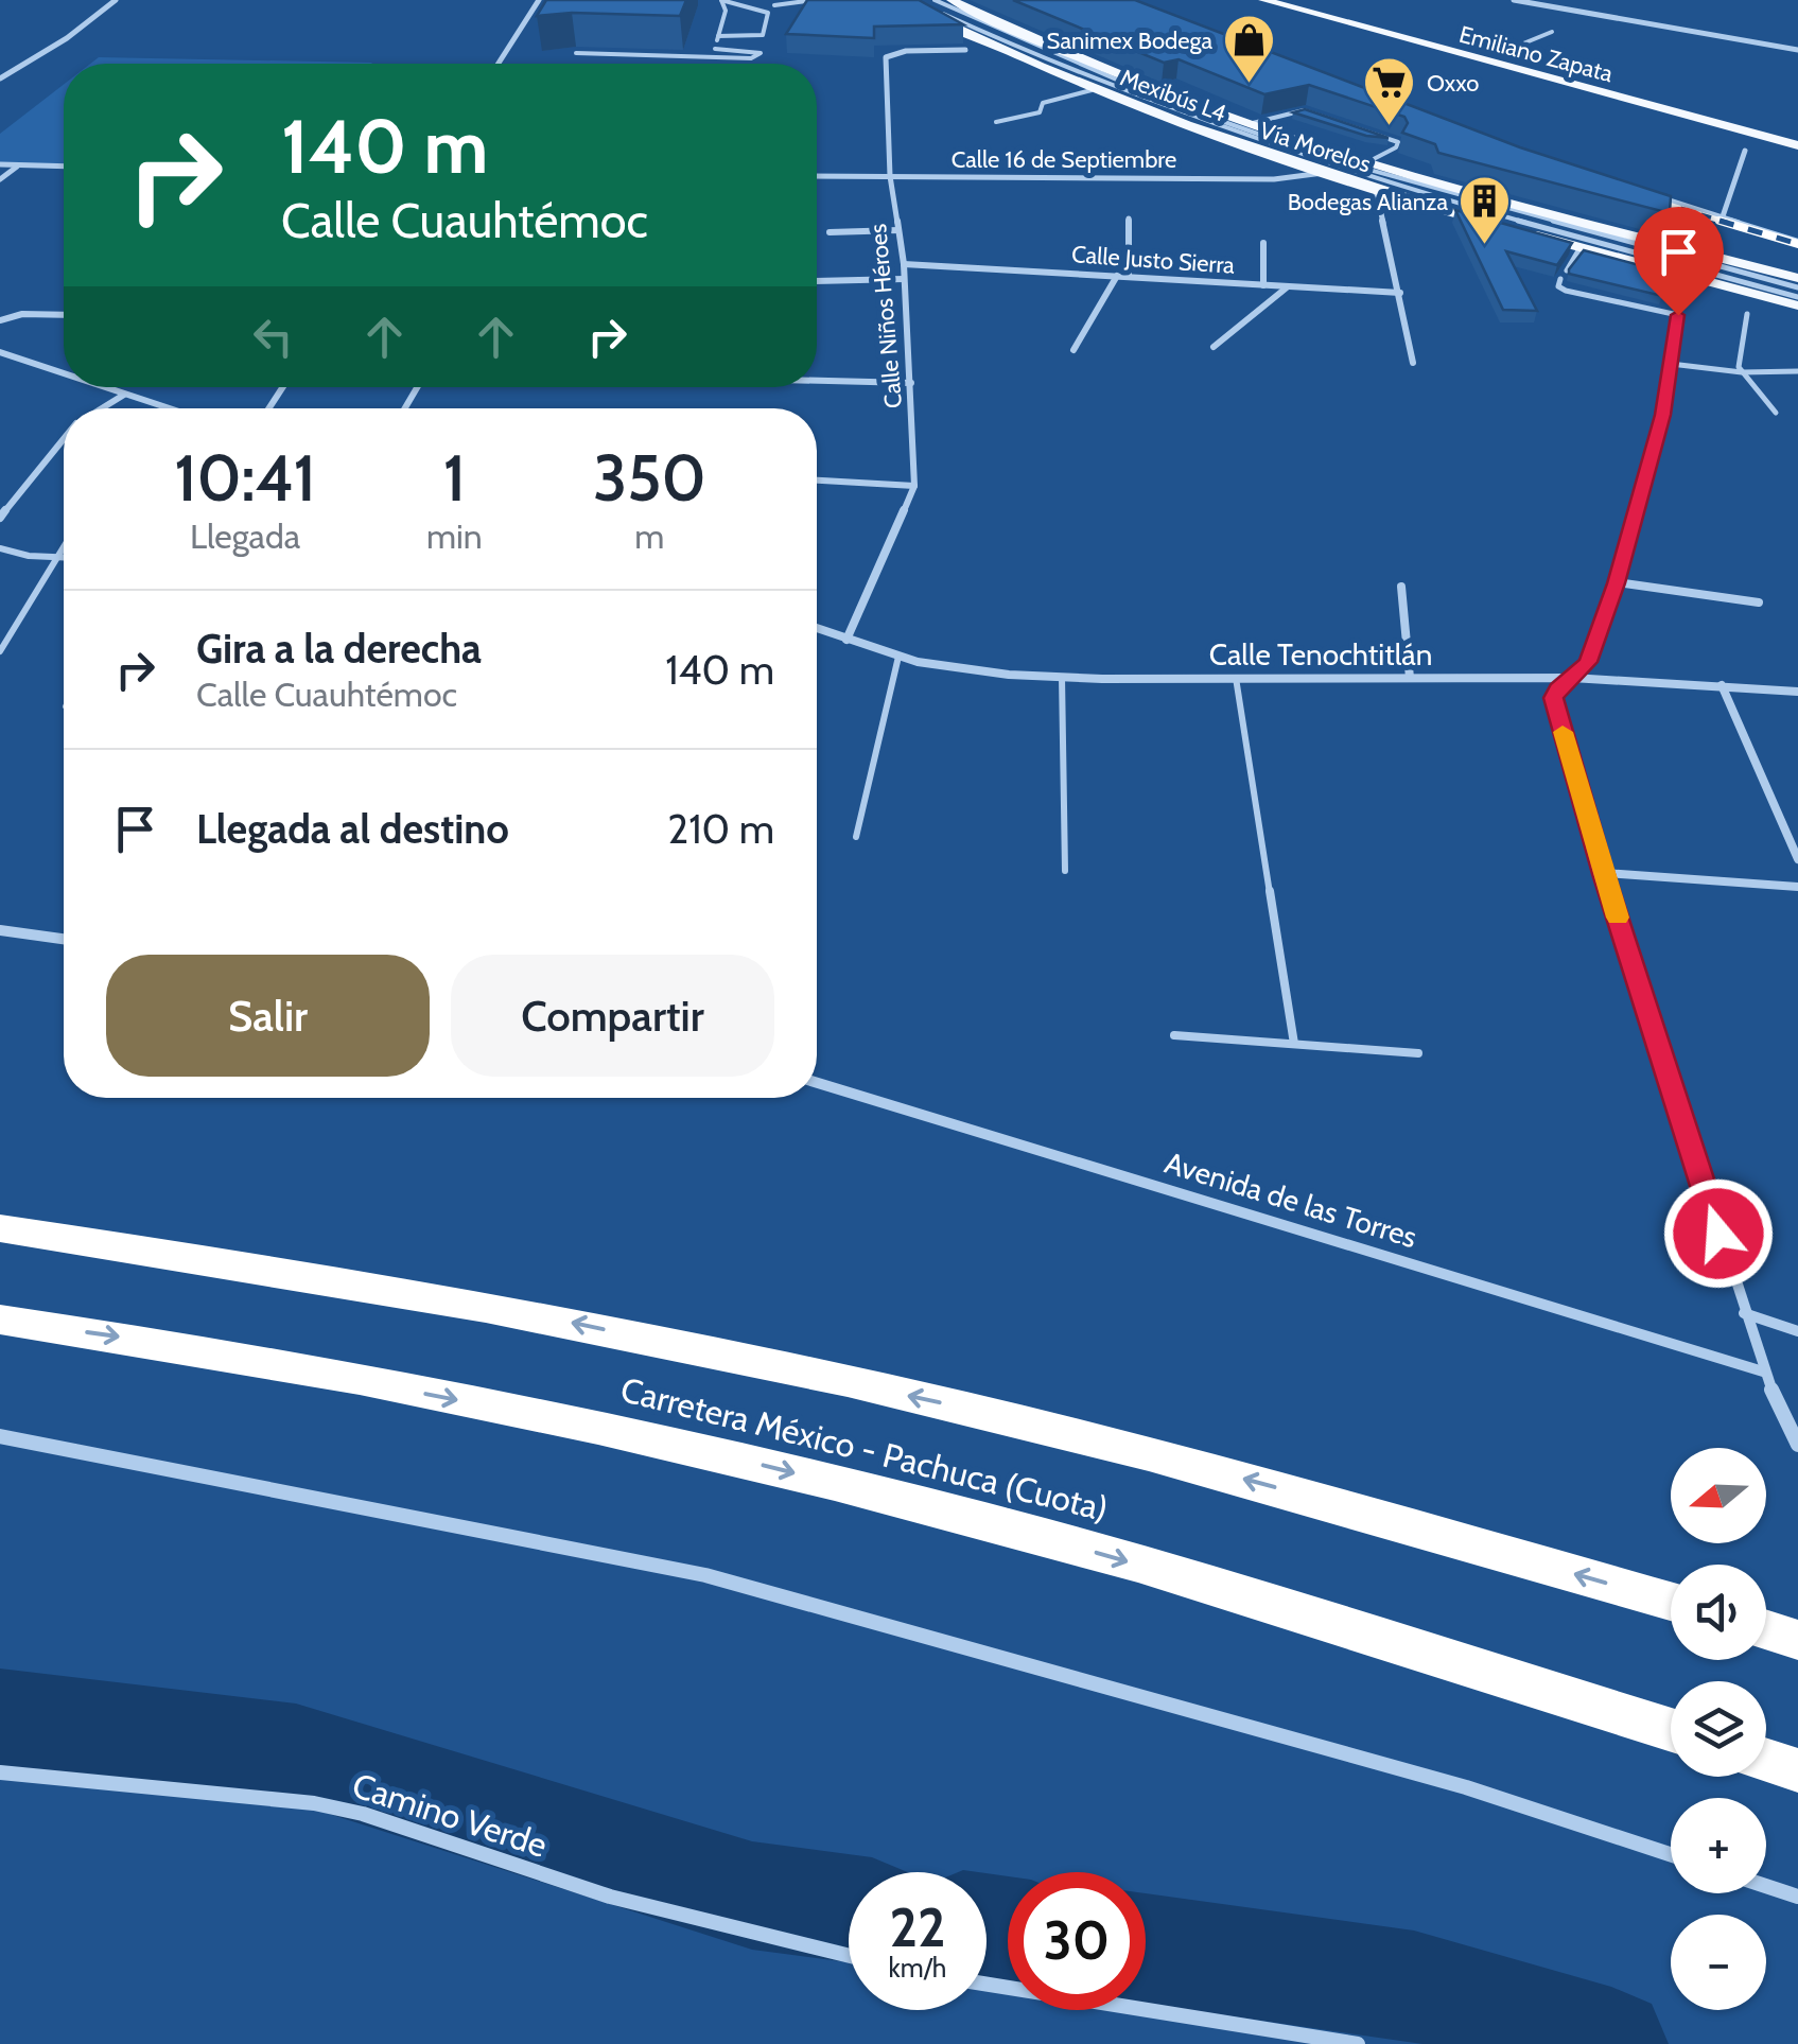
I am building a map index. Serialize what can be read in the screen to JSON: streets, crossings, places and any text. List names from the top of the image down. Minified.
{"streets":{"highway":["Carretera México - Pachuca (Cuota)"],"main road":["Emiliano Zapata","Vía Morelos"],"street":["Calle 16 de Septiembre","Calle Justo Sierra","Calle Niños Héroes","Calle Tenochtitlán","Avenida de las Torres","Camino Verde"],"lane":["Mexibús L4"]},"crossings":[["Vía Morelos","Calle 16 de Septiembre"],["Calle 16 de Septiembre","Calle Niños Héroes"],["Calle Justo Sierra","Calle Niños Héroes"],["Calle Niños Héroes","Calle Tenochtitlán"]],"places":{"shop":["Sanimex Bodega"],"supermarket":["Oxxo"],"building":["Bodegas Alianza"]},"north":"left","page":{"turn":["140 m","Calle Cuauhtémoc"],"eta":["10:41","Llegada","1","min","350","m"],"list":[{"name":"Gira a la derecha","note":"Calle Cuauhtémoc","value":"140 m"},{"name":"Llegada al destino","value":"210 m"}],"buttons":["Salir","Compartir"],"map_buttons":["+","−"],"speed":"22 km/h","limit":"30"}}
